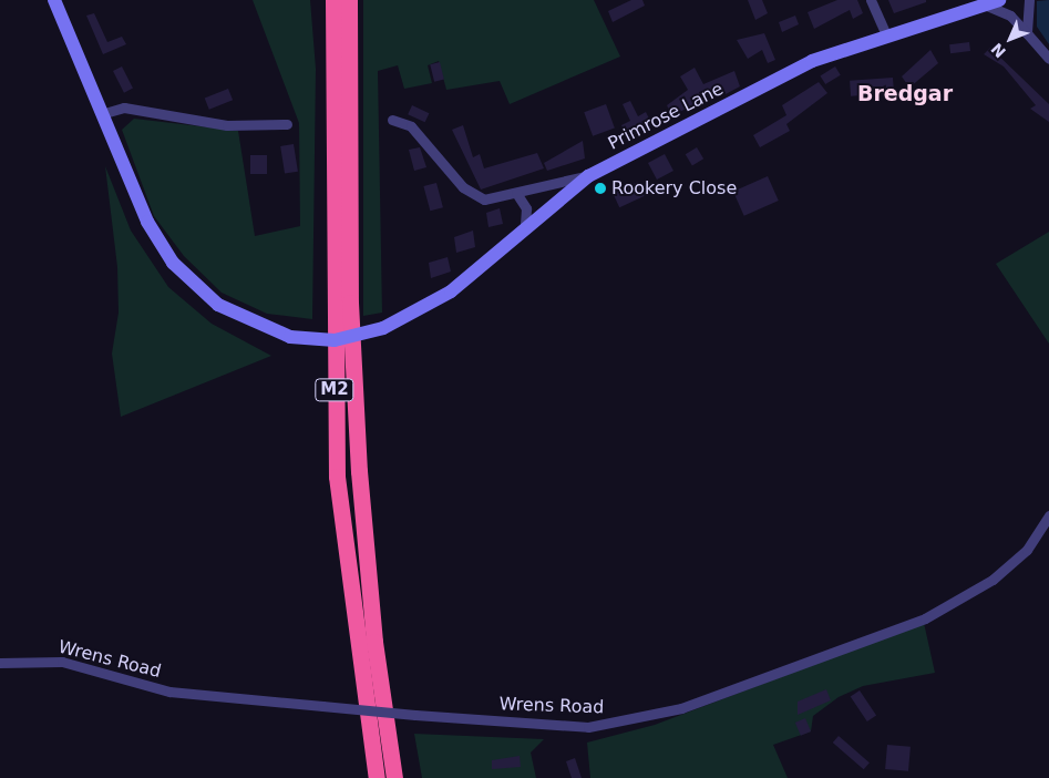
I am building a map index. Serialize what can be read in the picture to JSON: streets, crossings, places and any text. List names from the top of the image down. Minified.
{"streets":{"highway":["M2"],"street":["Primrose Lane","Wrens Road"]},"districts":["Bredgar"],"places":["Rookery Close"],"north":"bottom left"}
